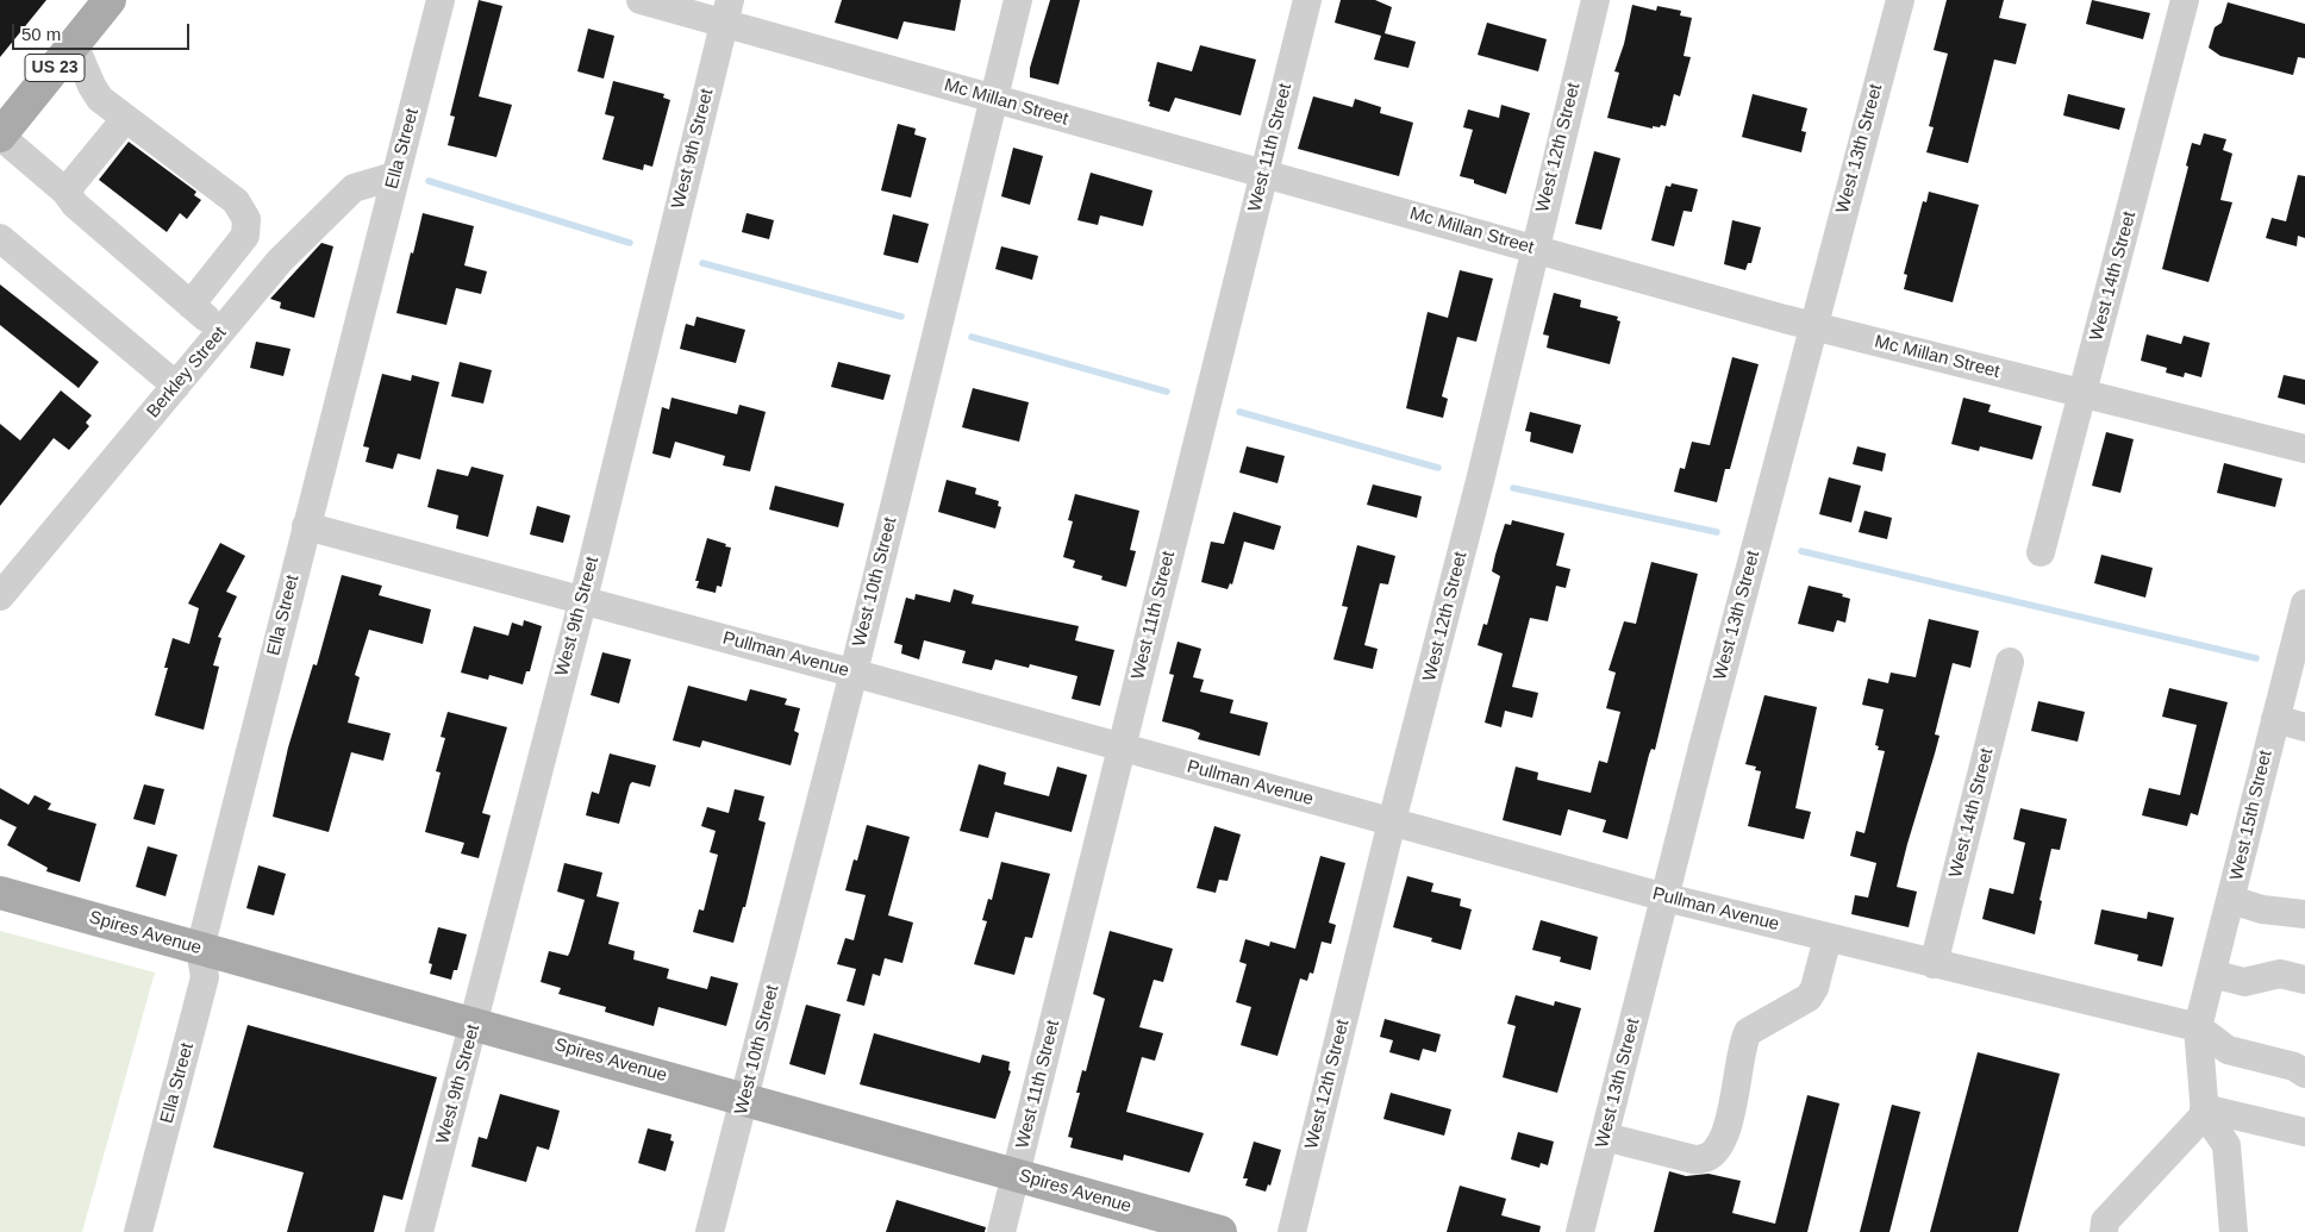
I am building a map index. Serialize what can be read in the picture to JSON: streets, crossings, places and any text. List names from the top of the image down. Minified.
{"streets":{"main road":["US 23","Spires Avenue"],"street":["Mc Millan Street","West 11th Street","West 12th Street","Ella Street","West 9th Street","West 13th Street","West 14th Street","Berkley Street","West 10th Street","Pullman Avenue","West 15th Street"]},"crossings":[["Mc Millan Street","West 11th Street"],["Mc Millan Street","West 12th Street"],["Mc Millan Street","West 9th Street"],["Mc Millan Street","West 13th Street"],["Mc Millan Street","West 14th Street"],["Mc Millan Street","West 10th Street"],["West 11th Street","Pullman Avenue"],["West 11th Street","Spires Avenue"],["West 12th Street","Pullman Avenue"],["Ella Street","Berkley Street"],["Ella Street","Pullman Avenue"],["Ella Street","Spires Avenue"],["West 9th Street","Pullman Avenue"],["West 9th Street","Spires Avenue"],["West 13th Street","Pullman Avenue"],["West 14th Street","Pullman Avenue"],["West 10th Street","Pullman Avenue"],["West 10th Street","Spires Avenue"],["Pullman Avenue","West 15th Street"]],"scale_bar":"50 m"}
